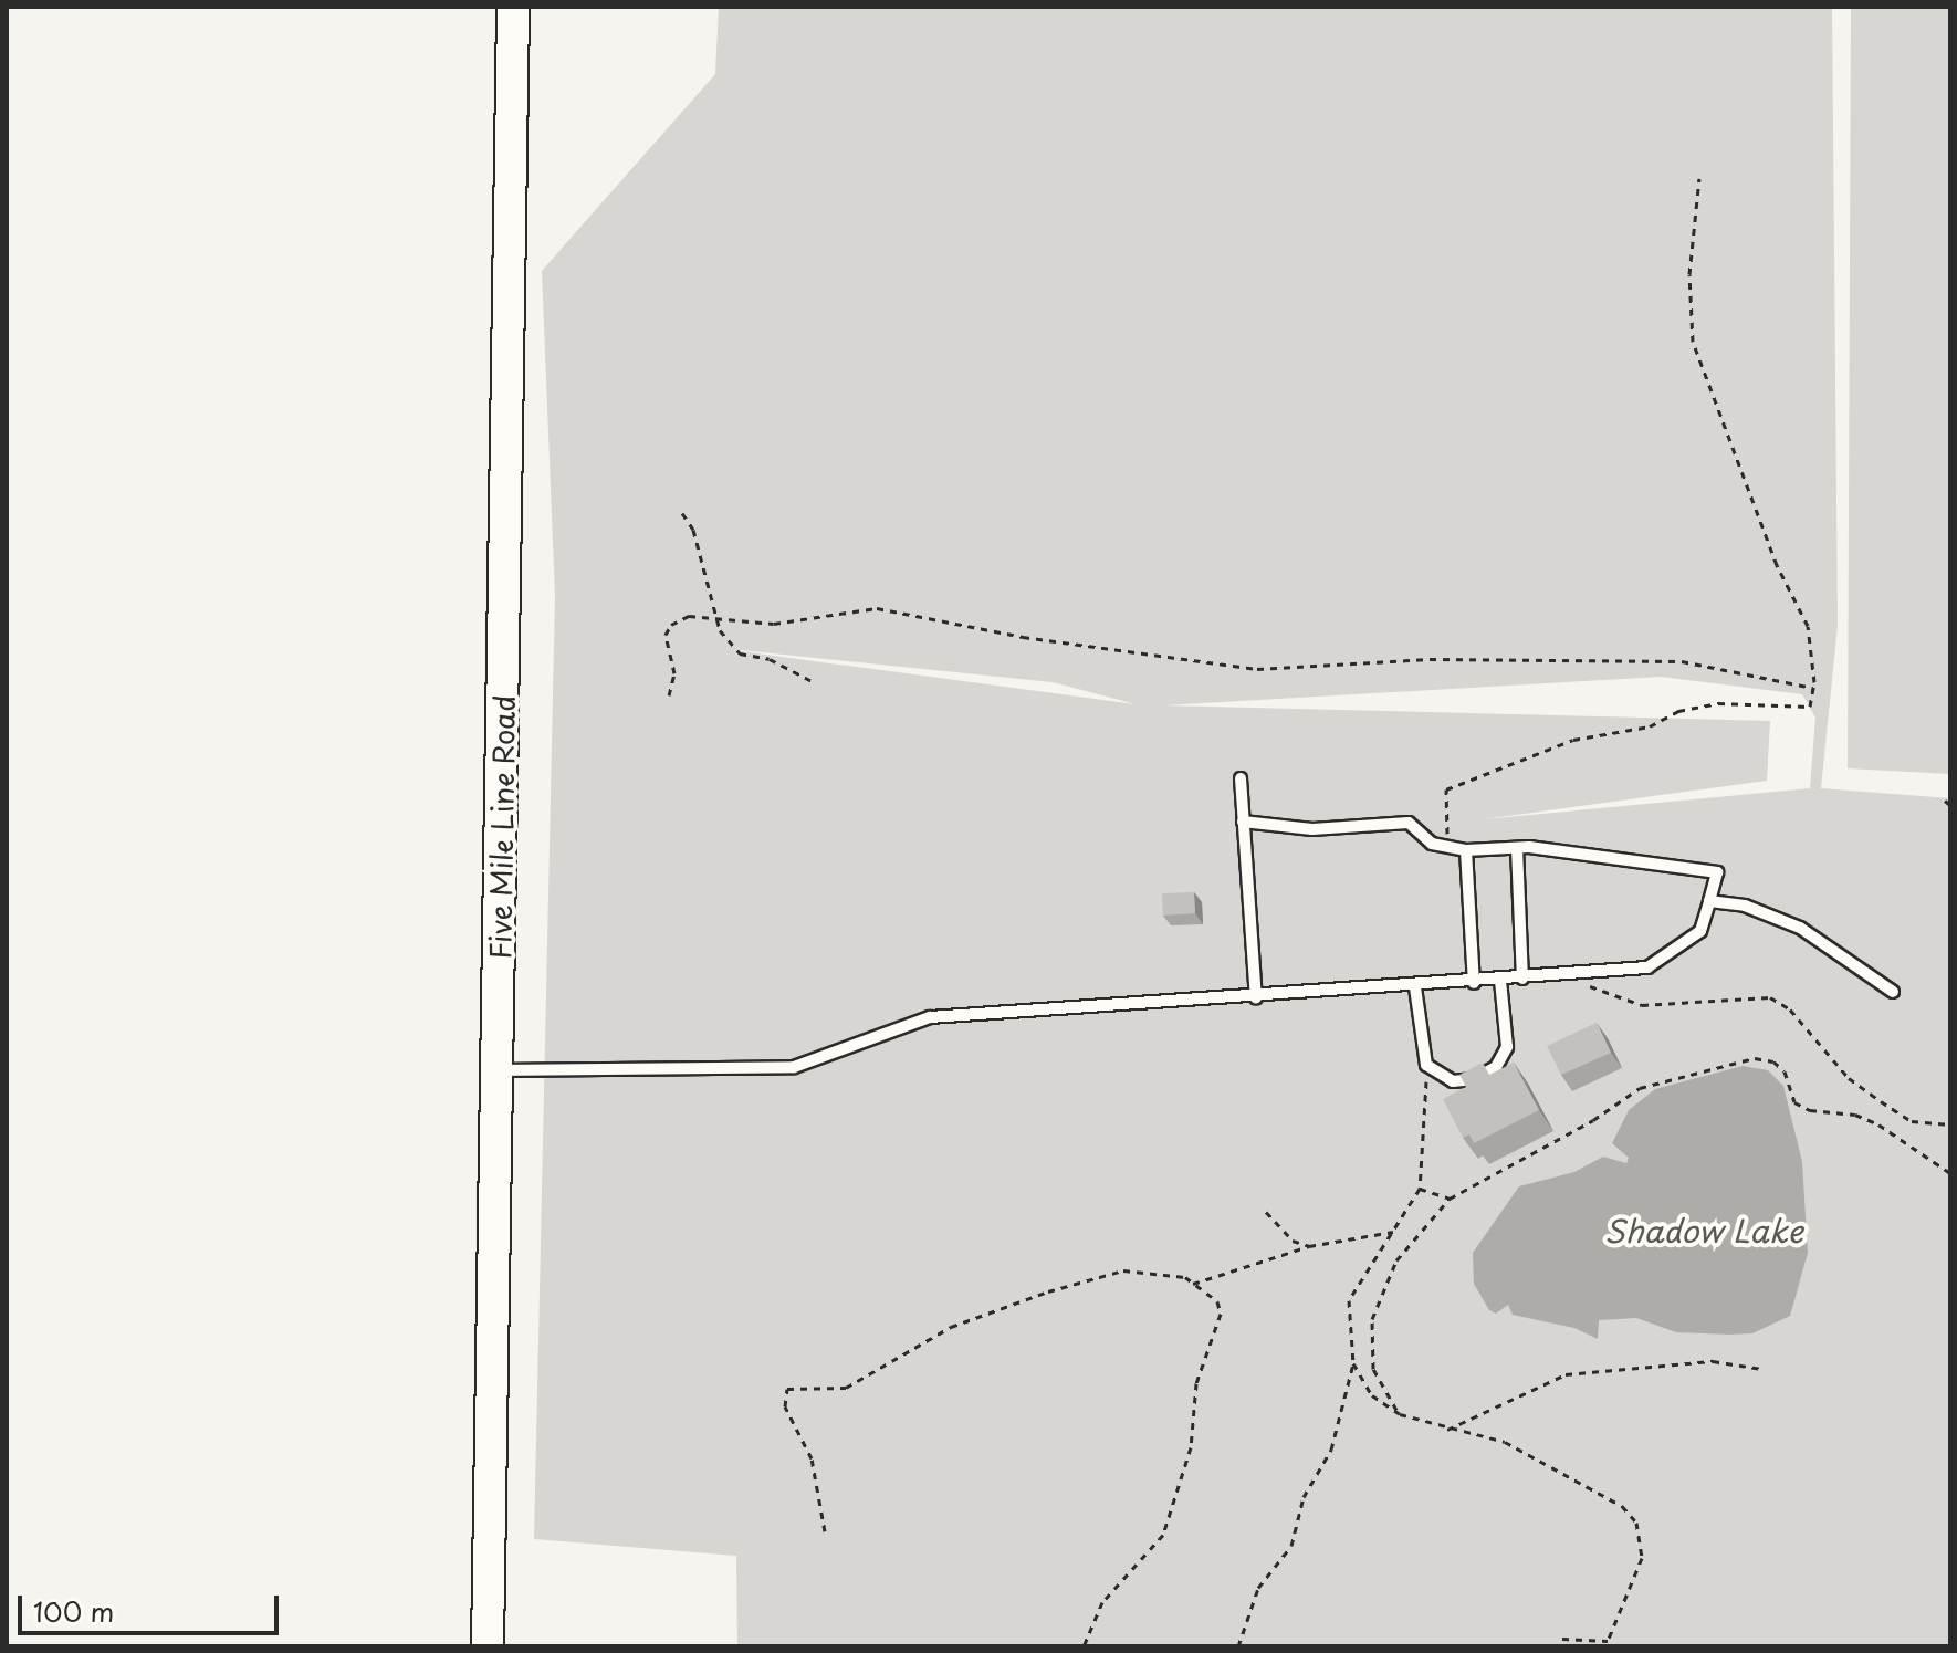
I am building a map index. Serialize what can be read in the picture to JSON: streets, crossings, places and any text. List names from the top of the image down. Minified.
{"streets":{"main road":["Five Mile Line Road"]},"water":["Shadow Lake"],"scale_bar":"100 m"}
